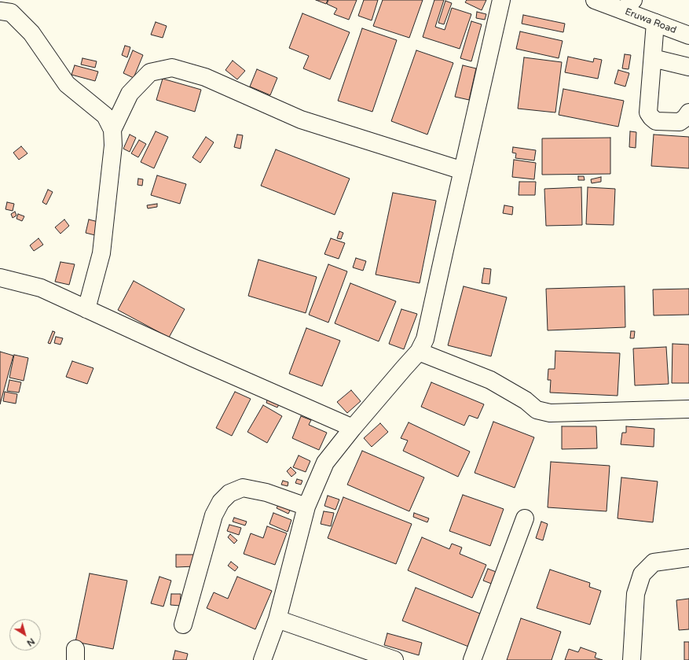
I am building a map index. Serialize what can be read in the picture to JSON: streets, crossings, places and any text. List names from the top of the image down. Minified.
{"streets":{"street":["Eruwa Road"]},"north":"bottom right"}
